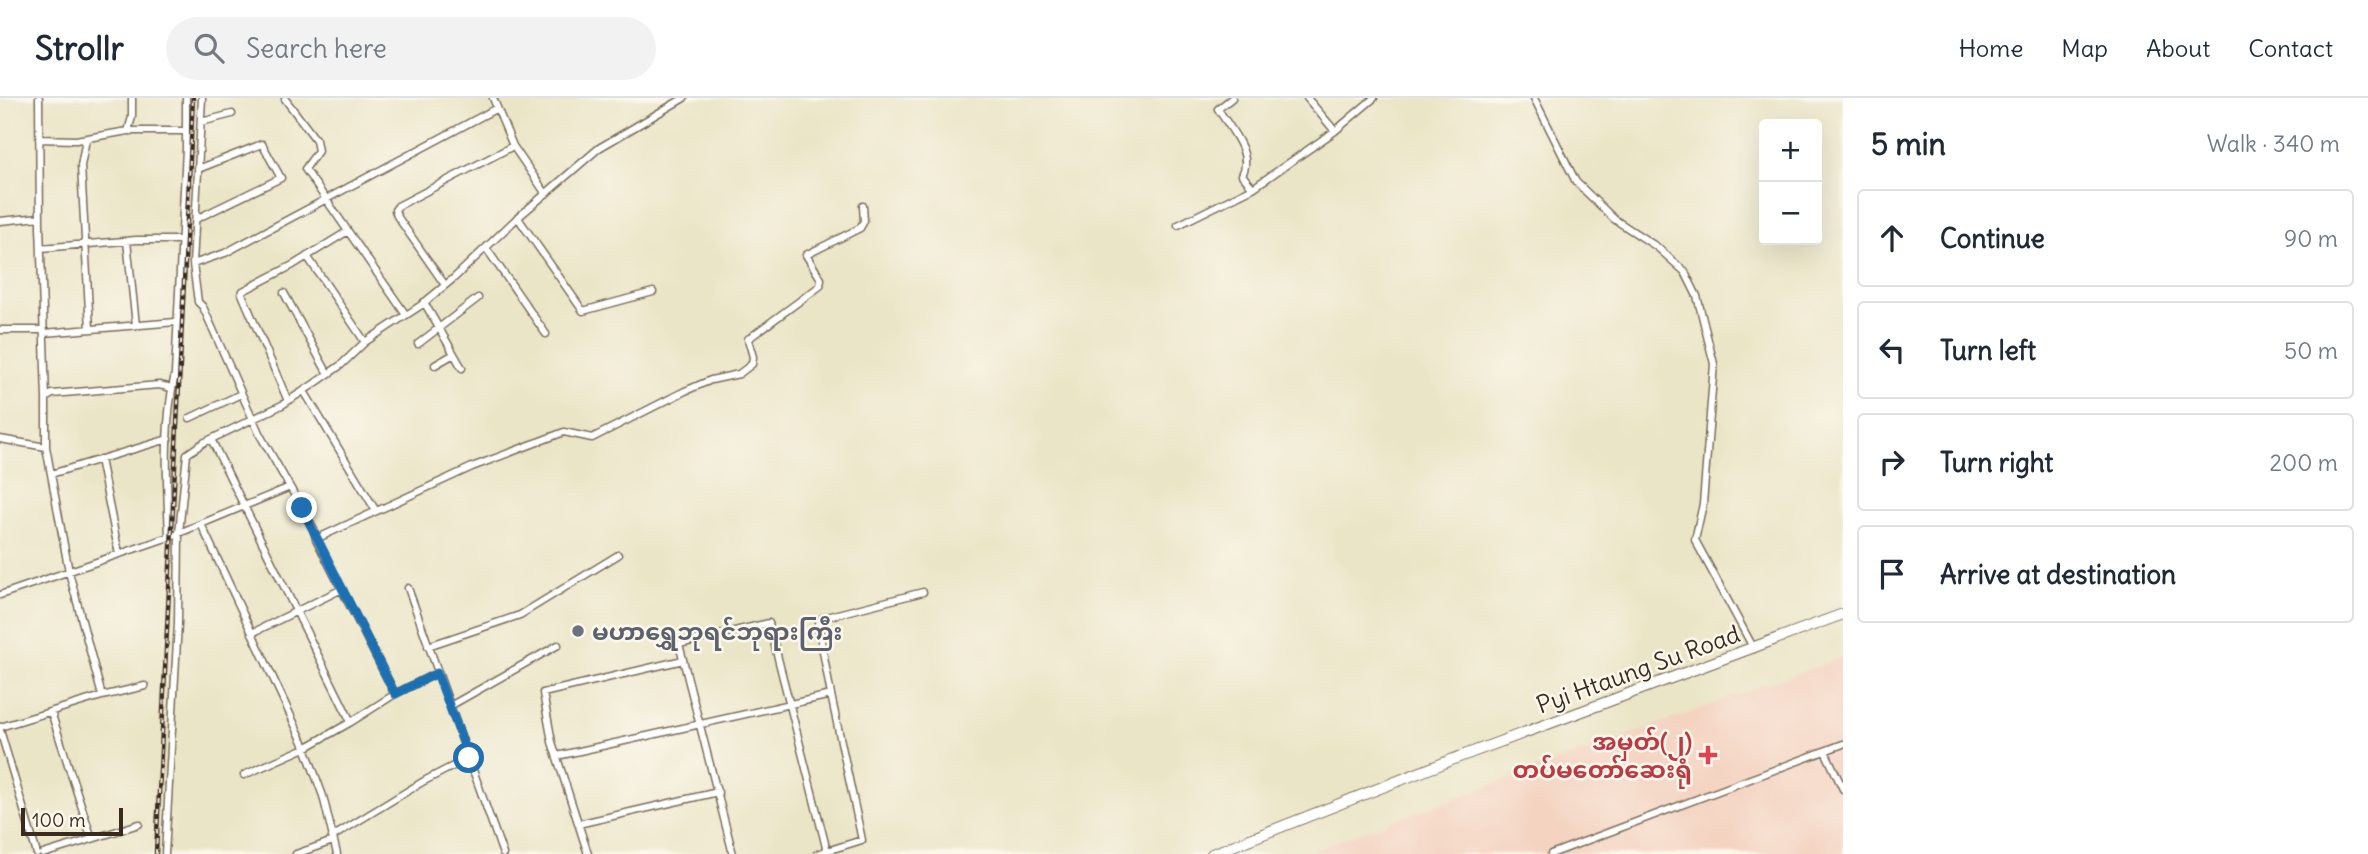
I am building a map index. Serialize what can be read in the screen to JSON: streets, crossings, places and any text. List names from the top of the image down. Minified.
{"streets":{"highway":["Pyi Htaung Su Road"]},"places":{"other":["မဟာရွှေဘုရင်ဘုရားကြီး"],"health":["အမှတ်(၂) တပ်မတော်ဆေးရုံ"]},"scale_bar":"100 m","page":{"header":"Strollr","search":"Search here","nav":["Home","Map","About","Contact"],"heading":["5 min","Walk · 340 m"],"map_buttons":["+","−"],"list":[["Continue","90 m"],["Turn left","50 m"],["Turn right","200 m"],"Arrive at destination"],"scale":"100 m"}}
